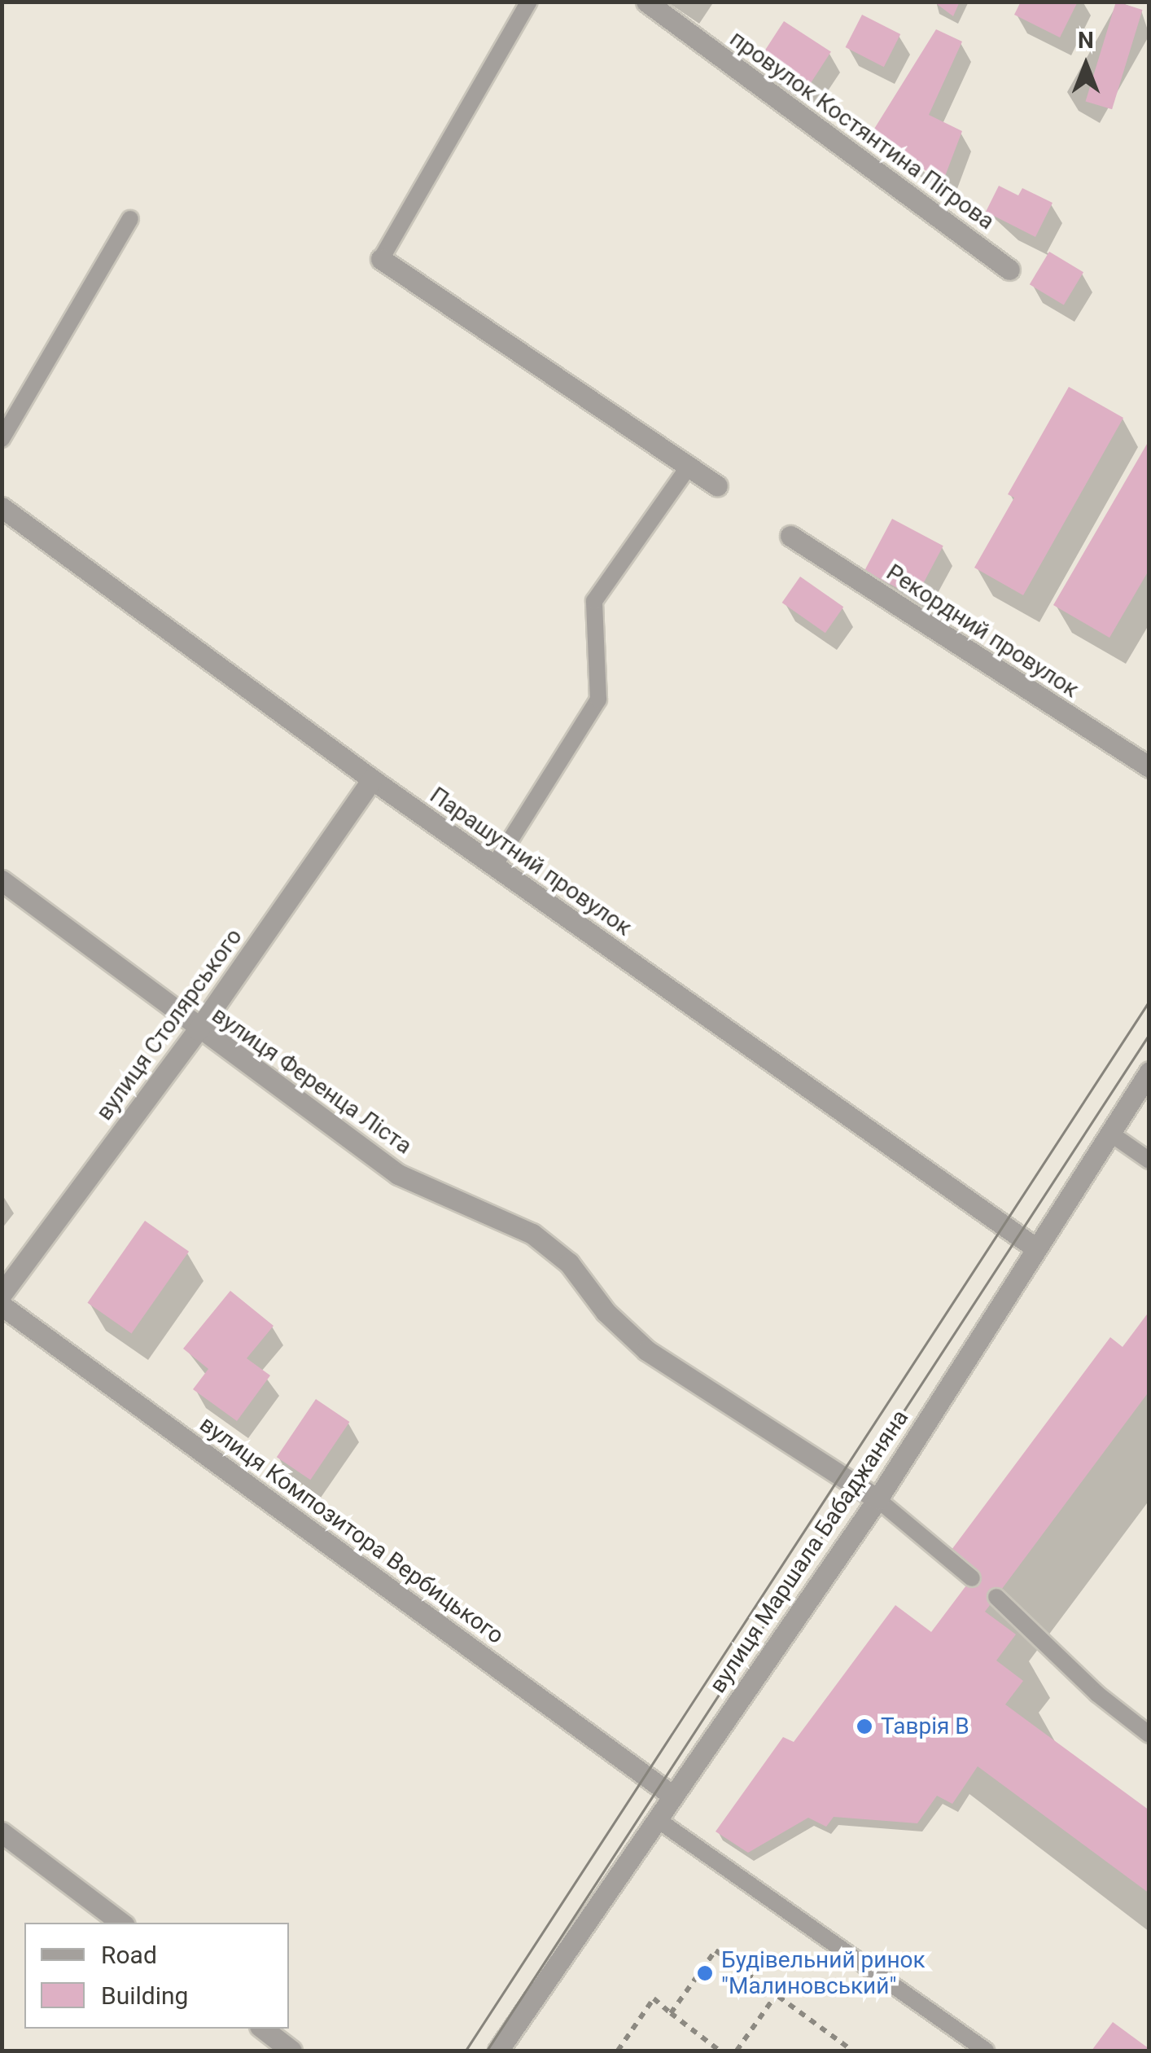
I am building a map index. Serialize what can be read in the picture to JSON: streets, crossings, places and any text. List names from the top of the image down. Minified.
{"streets":{"street":["провулок Костянтина Пігрова","Рекордний провулок","Парашутний провулок","вулиця Столярського","вулиця Ференца Ліста","вулиця Композитора Вербицького","вулиця Маршала Бабаджаняна"]},"crossings":[["Парашутний провулок","вулиця Столярського"],["Парашутний провулок","вулиця Маршала Бабаджаняна"],["вулиця Столярського","вулиця Ференца Ліста"],["вулиця Ференца Ліста","вулиця Маршала Бабаджаняна"],["вулиця Композитора Вербицького","вулиця Маршала Бабаджаняна"]],"places":["Таврія В","Будівельний ринок \"Малиновський\""],"legend":["Road","Building"],"north":"top"}
